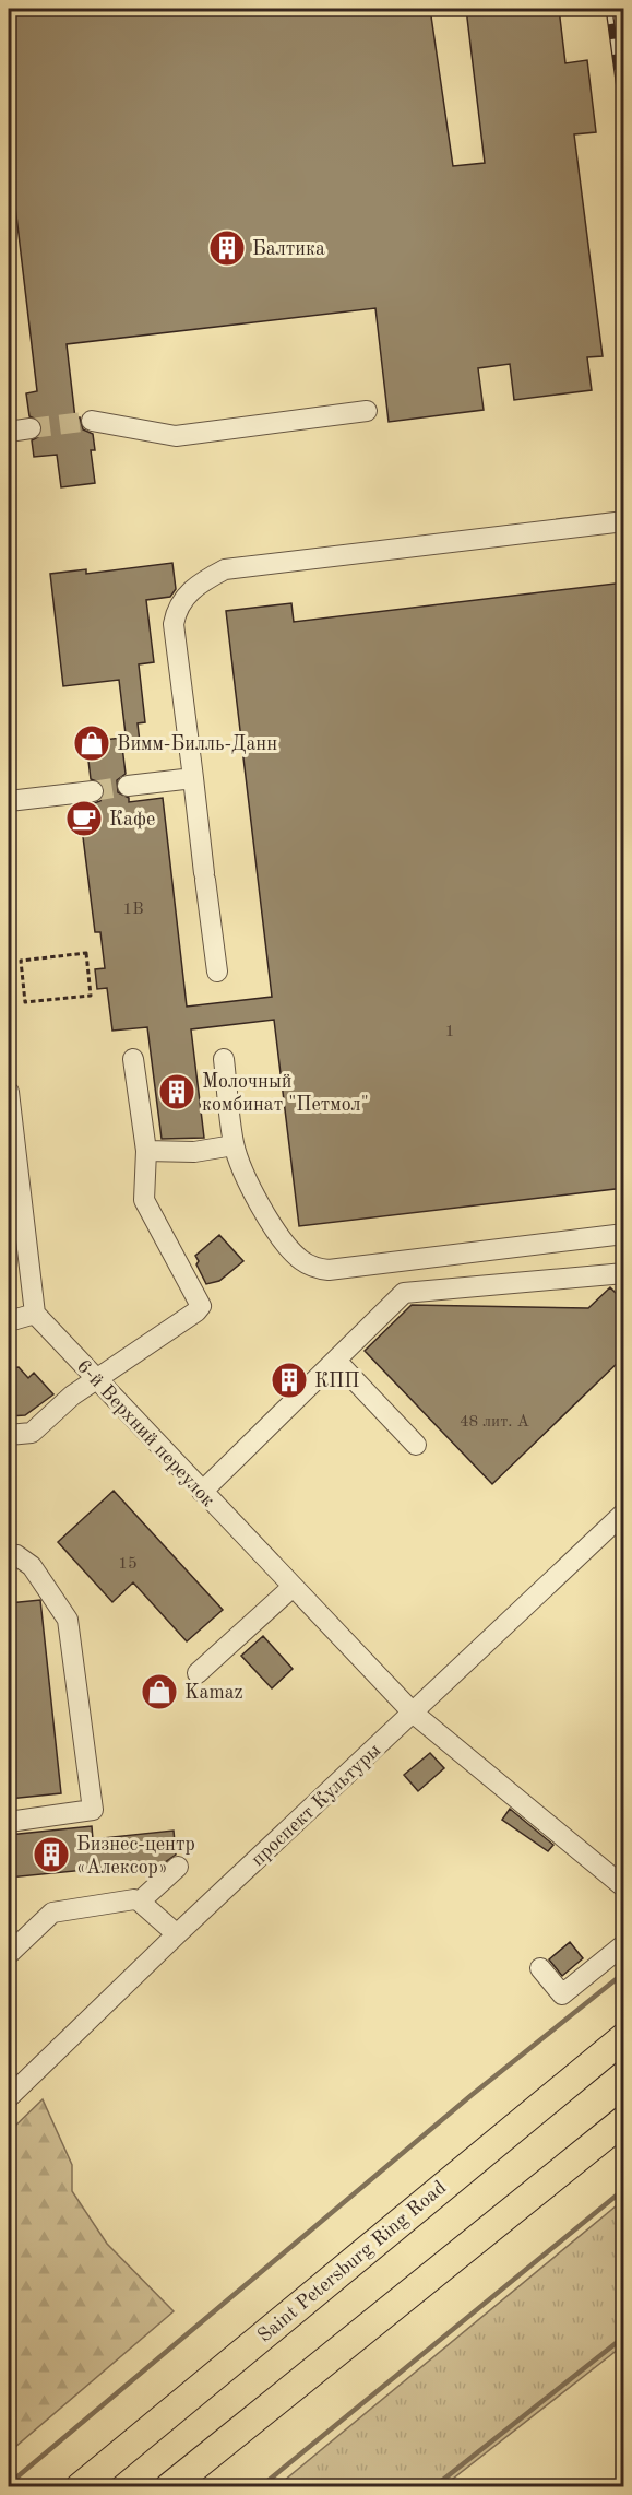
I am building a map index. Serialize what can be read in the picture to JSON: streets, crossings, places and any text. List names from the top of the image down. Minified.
{"streets":{"highway":["Saint Petersburg Ring Road"],"street":["6-й Верхний переулок","проспект Культуры"]},"crossings":[["6-й Верхний переулок","проспект Культуры"]],"places":{"building":["Балтика","Молочный комбинат \"Петмол\"","КПП","Бизнес-центр «Алексор»"],"shop":["Вимм-Билль-Данн","Kamaz"],"cafe":["Кафе"]},"house_numbers":["1В","1","48 лит. А","15"]}
